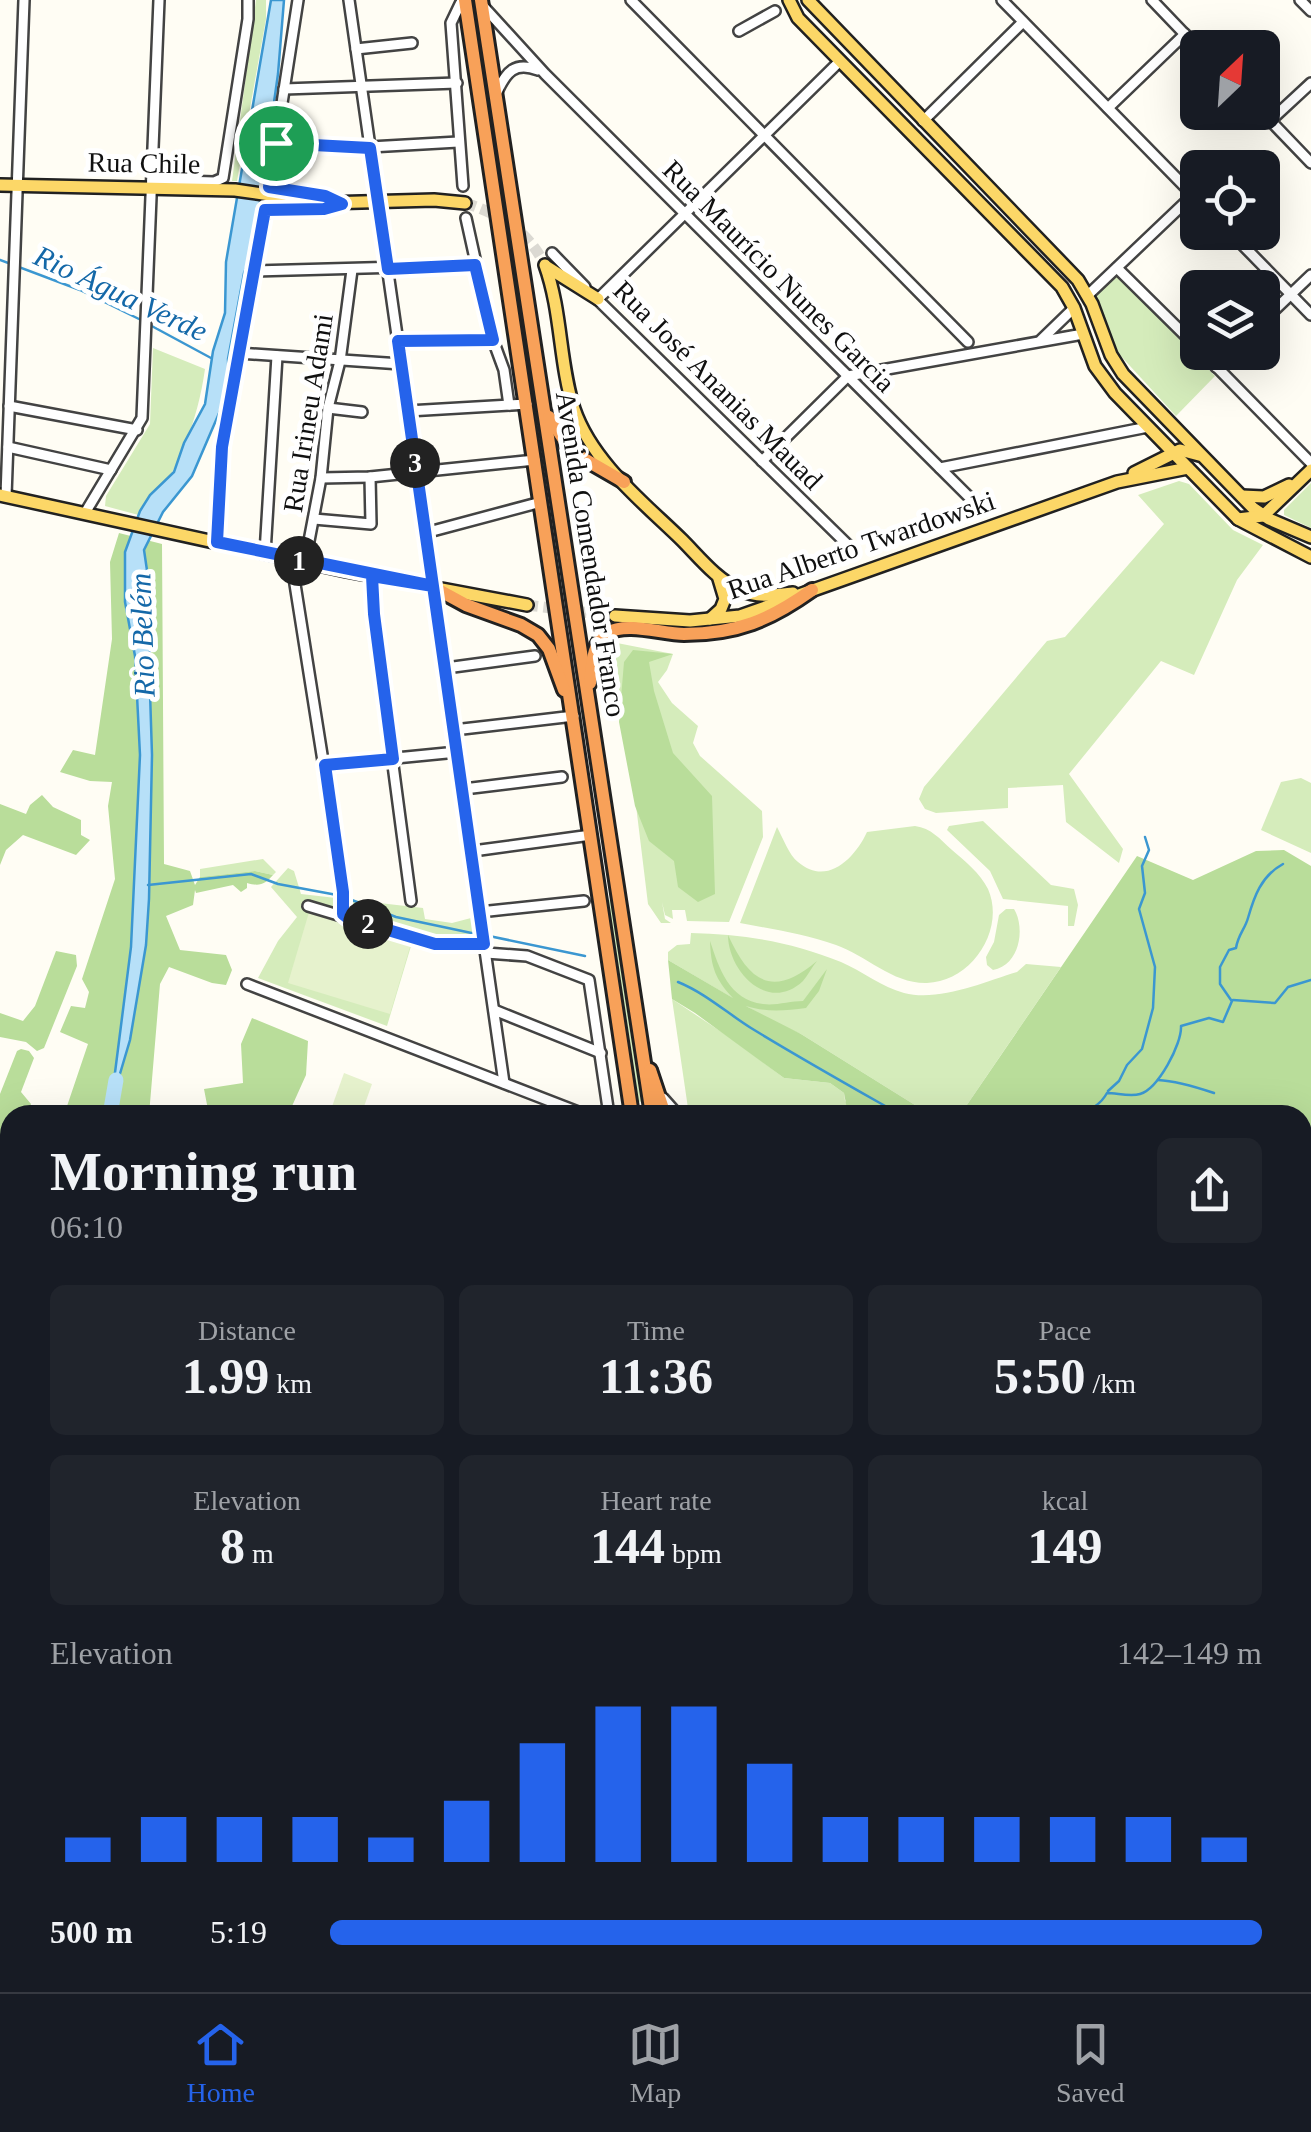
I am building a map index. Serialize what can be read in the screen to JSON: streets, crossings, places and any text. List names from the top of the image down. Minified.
{"streets":{"highway":["Avenida Comendador Franco"],"main road":["Rua Chile","Rua Alberto Twardowski"],"street":["Rua Maurício Nunes Garcia","Rua José Ananias Mauad","Rua Irineu Adami"]},"crossings":[["Rua Maurício Nunes Garcia","Avenida Comendador Franco"]],"water":["Rio Água Verde","Rio Belém"],"north":"top right","page":{"pins":["3","1","2"],"heading":["Morning run","06:10"],"stats":[["Distance","1.99 km"],["Time","11:36"],["Pace","5:50 /km"],["Elevation","8 m"],["Heart rate","144 bpm"],["kcal","149"]],"chart":["Elevation","142–149 m"],"list":[{"name":"500 m","note":"5:19"}],"tabs":["Home","Map","Saved"]}}
